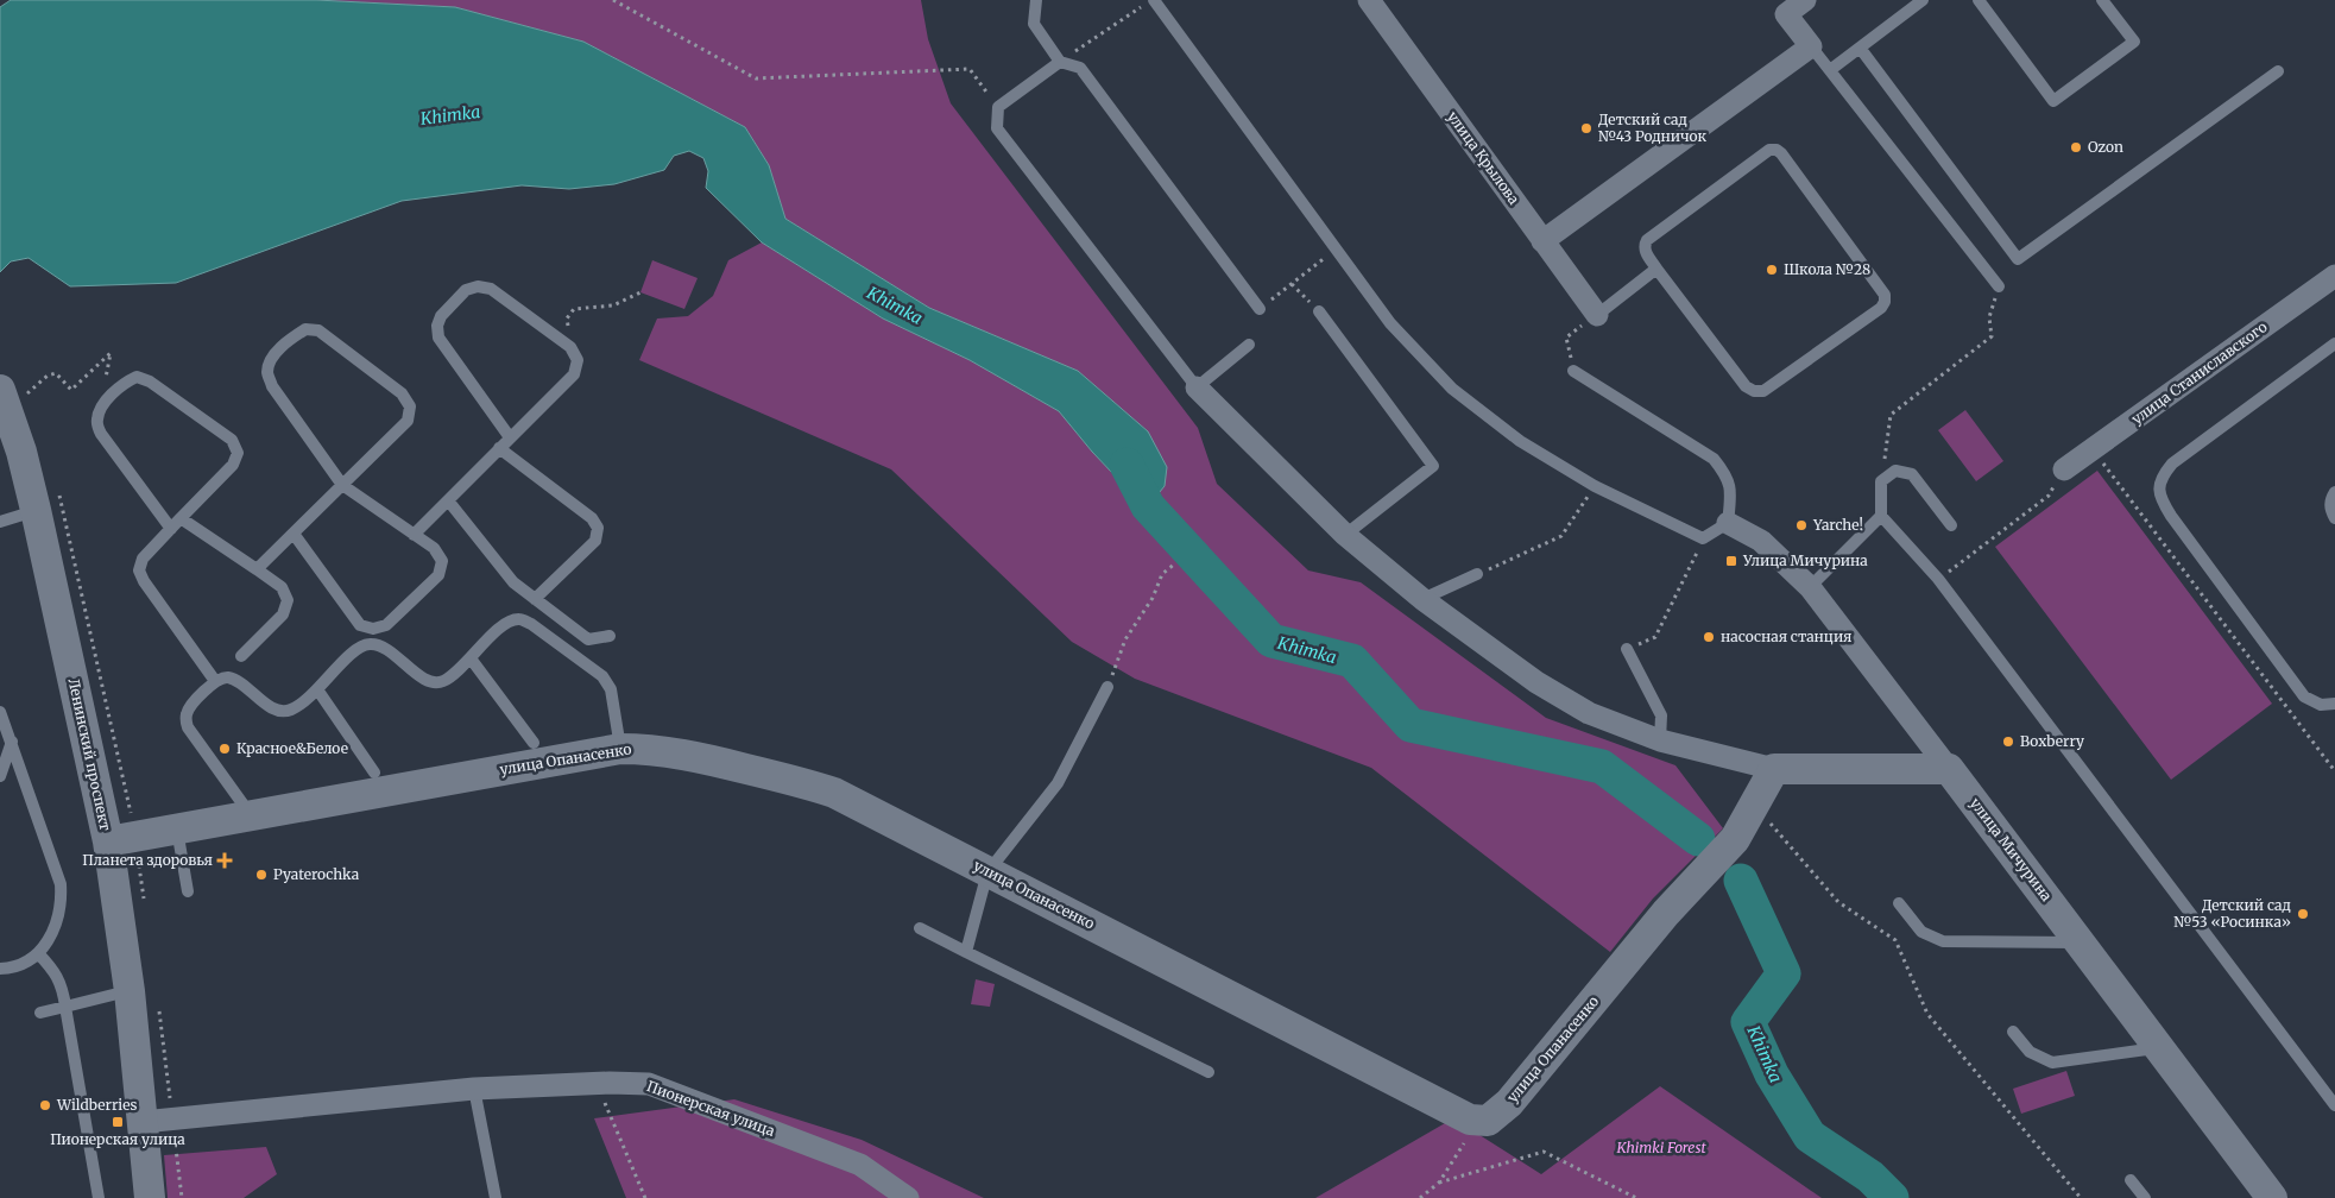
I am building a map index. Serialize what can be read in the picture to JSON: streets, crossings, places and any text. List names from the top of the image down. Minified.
{"streets":{"street":["улица Крылова","улица Станиславского","Ленинский проспект","улица Опанасенко","улица Мичурина","Пионерская улица"]},"crossings":[["Ленинский проспект","улица Опанасенко"],["Ленинский проспект","Пионерская улица"]],"water":["Khimka"],"parks":["Khimki Forest"],"places":{"other":["Детский сад №43 Родничок","Ozon","Школа №28","Yarche!","насосная станция","Boxberry","Красное&Белое","Pyaterochka","Детский сад №53 «Росинка»","Wildberries"],"transit":["Улица Мичурина","Пионерская улица"],"health":["Планета здоровья"]}}
